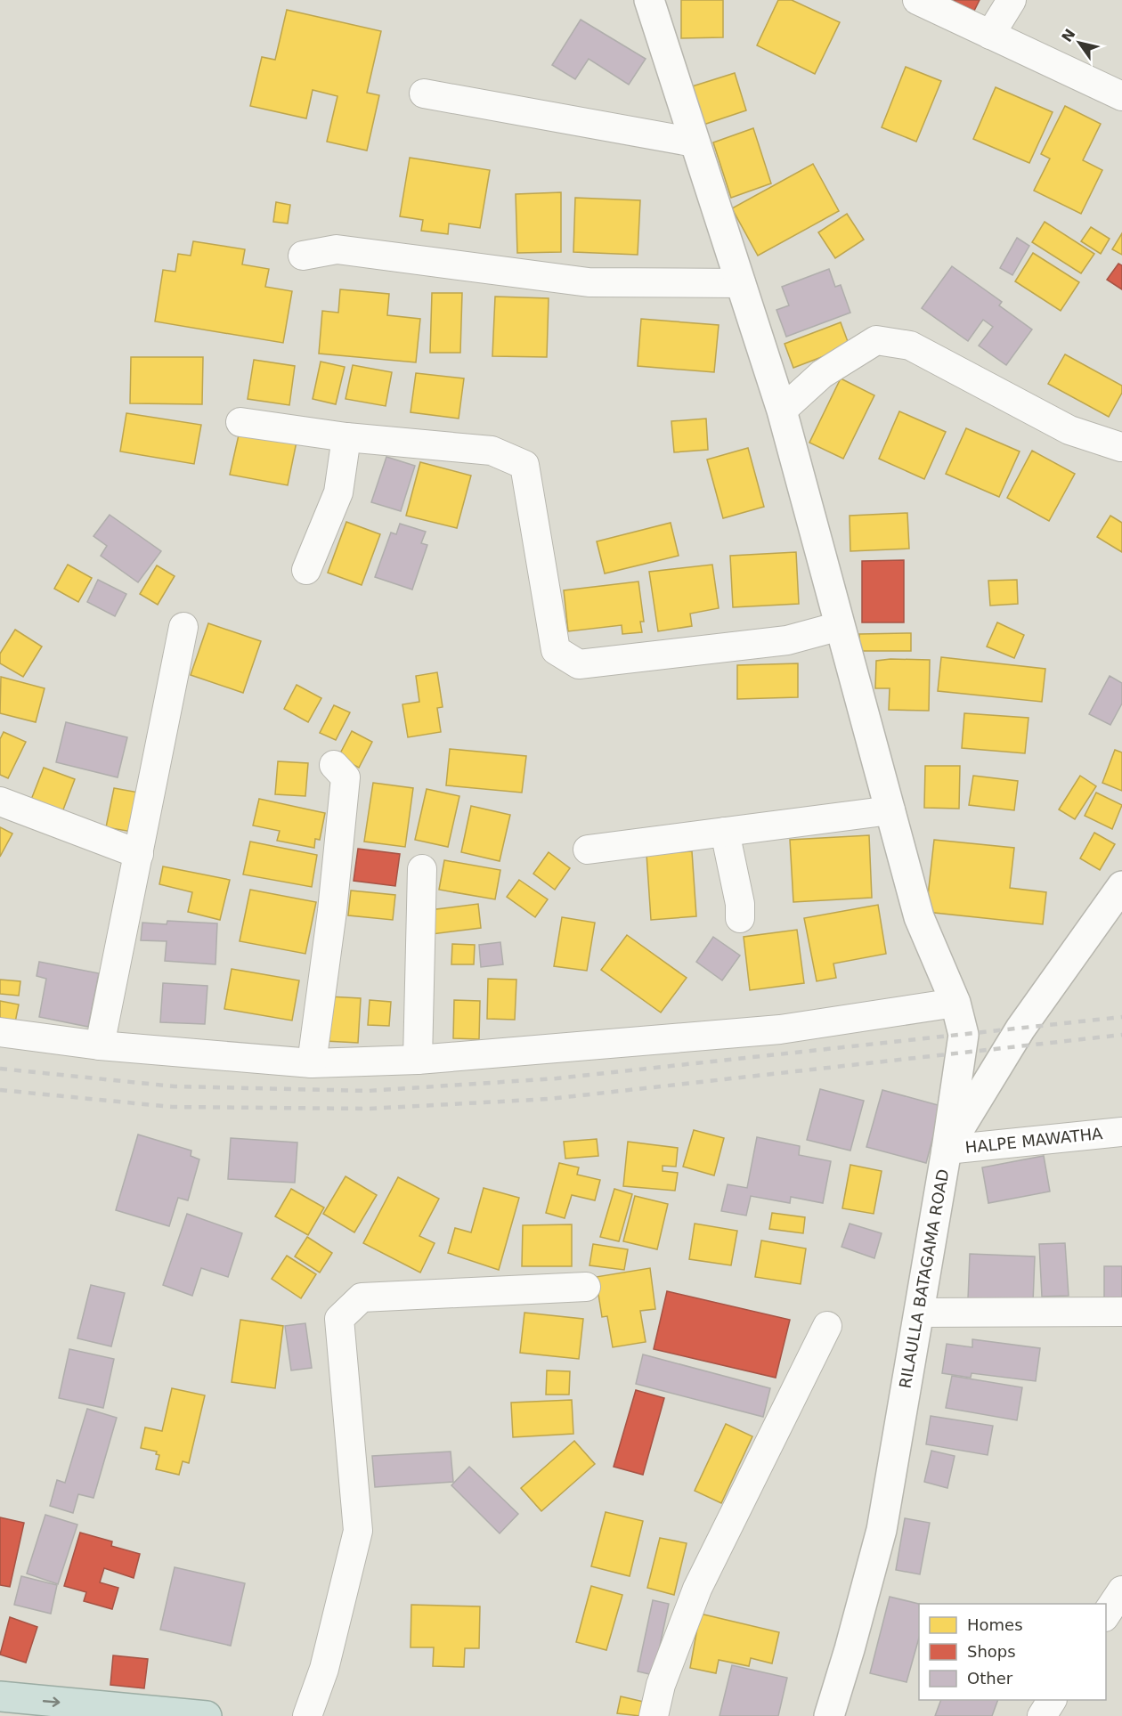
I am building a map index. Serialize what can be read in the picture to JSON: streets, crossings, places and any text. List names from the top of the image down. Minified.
{"streets":{"street":["HALPE MAWATHA","RILAULLA BATAGAMA ROAD"]},"crossings":[["HALPE MAWATHA","RILAULLA BATAGAMA ROAD"]],"legend":["Homes","Shops","Other"],"north":"top left"}
